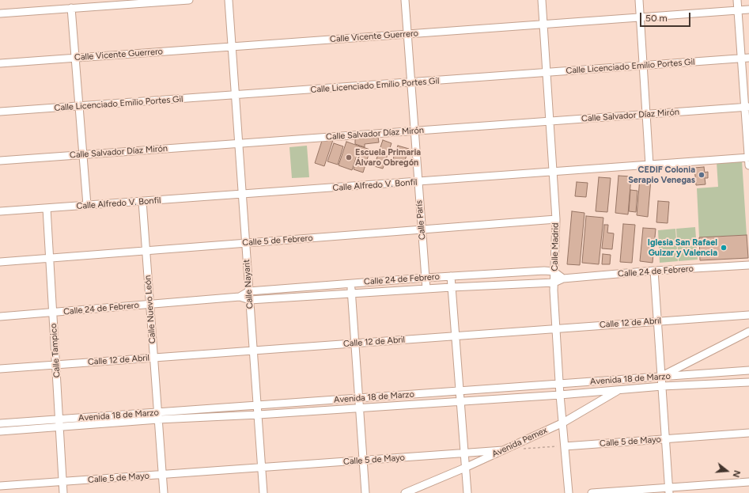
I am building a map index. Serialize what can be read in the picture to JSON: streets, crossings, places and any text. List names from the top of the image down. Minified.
{"streets":{"street":["Calle Vicente Guerrero","Calle Licenciado Emilio Portes Gil","Calle Salvador Díaz Mirón","Calle Alfredo V. Bonfil","Calle París","Calle 5 de Febrero","Calle Madrid","Calle 24 de Febrero","Calle Nayarit","Calle Nuevo León","Calle 12 de Abril","Calle Tampico","Avenida 18 de Marzo","Calle 5 de Mayo","Avenida Pemex"]},"crossings":[["Calle Vicente Guerrero","Calle París"],["Calle Vicente Guerrero","Calle Madrid"],["Calle Vicente Guerrero","Calle Nayarit"],["Calle Licenciado Emilio Portes Gil","Calle París"],["Calle Licenciado Emilio Portes Gil","Calle Madrid"],["Calle Licenciado Emilio Portes Gil","Calle Nayarit"],["Calle Salvador Díaz Mirón","Calle París"],["Calle Salvador Díaz Mirón","Calle Madrid"],["Calle Salvador Díaz Mirón","Calle Nayarit"],["Calle Alfredo V. Bonfil","Calle París"],["Calle Alfredo V. Bonfil","Calle Madrid"],["Calle Alfredo V. Bonfil","Calle Nayarit"],["Calle Alfredo V. Bonfil","Calle Nuevo León"],["Calle Alfredo V. Bonfil","Calle Tampico"],["Calle París","Calle 5 de Febrero"],["Calle París","Calle 24 de Febrero"],["Calle 5 de Febrero","Calle Madrid"],["Calle 5 de Febrero","Calle Nayarit"],["Calle 5 de Febrero","Calle Nuevo León"],["Calle 5 de Febrero","Calle Tampico"],["Calle Madrid","Calle 24 de Febrero"],["Calle Madrid","Calle 12 de Abril"],["Calle Madrid","Avenida 18 de Marzo"],["Calle Madrid","Calle 5 de Mayo"],["Calle Madrid","Avenida Pemex"],["Calle 24 de Febrero","Calle Nayarit"],["Calle 24 de Febrero","Calle Nuevo León"],["Calle 24 de Febrero","Calle Tampico"],["Calle Nayarit","Calle 12 de Abril"],["Calle Nayarit","Avenida 18 de Marzo"],["Calle Nayarit","Calle 5 de Mayo"],["Calle Nuevo León","Calle 12 de Abril"],["Calle Nuevo León","Avenida 18 de Marzo"],["Calle Nuevo León","Calle 5 de Mayo"],["Calle 12 de Abril","Calle Tampico"],["Calle Tampico","Avenida 18 de Marzo"],["Calle Tampico","Calle 5 de Mayo"],["Avenida 18 de Marzo","Avenida Pemex"],["Calle 5 de Mayo","Avenida Pemex"]],"places":["Escuela Primaria Álvaro Obregón","CEDIF Colonia Serapio Venegas","Iglesia San Rafael Guizar y Valencia"],"scale_bar":"50 m","north":"right"}
